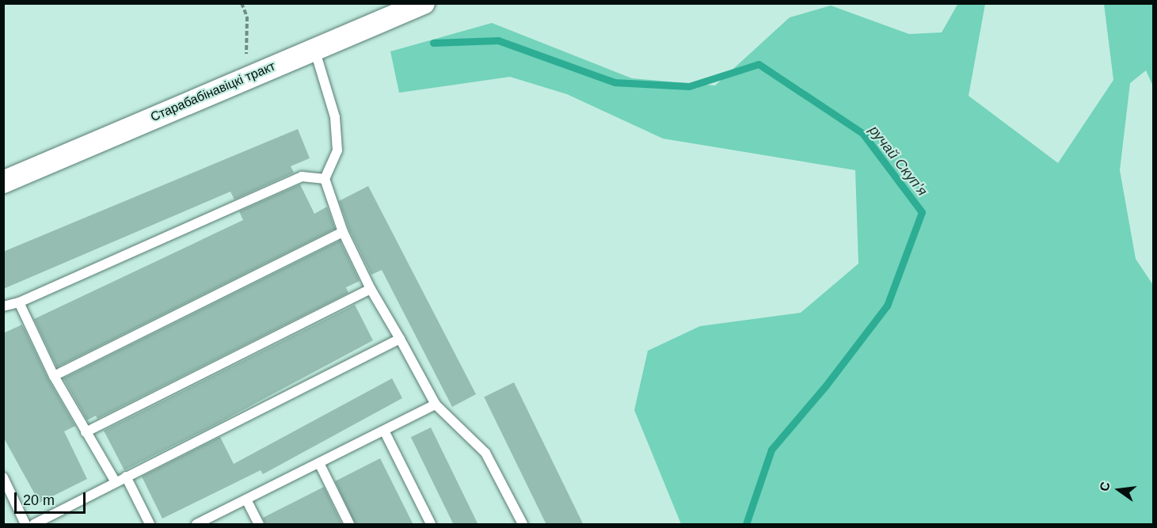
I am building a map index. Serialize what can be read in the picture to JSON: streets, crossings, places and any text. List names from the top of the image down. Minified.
{"streets":{"street":["Старабабінавіцкі тракт"]},"water":["ручай Скупʼя"],"scale_bar":"20 m","north":"left"}
